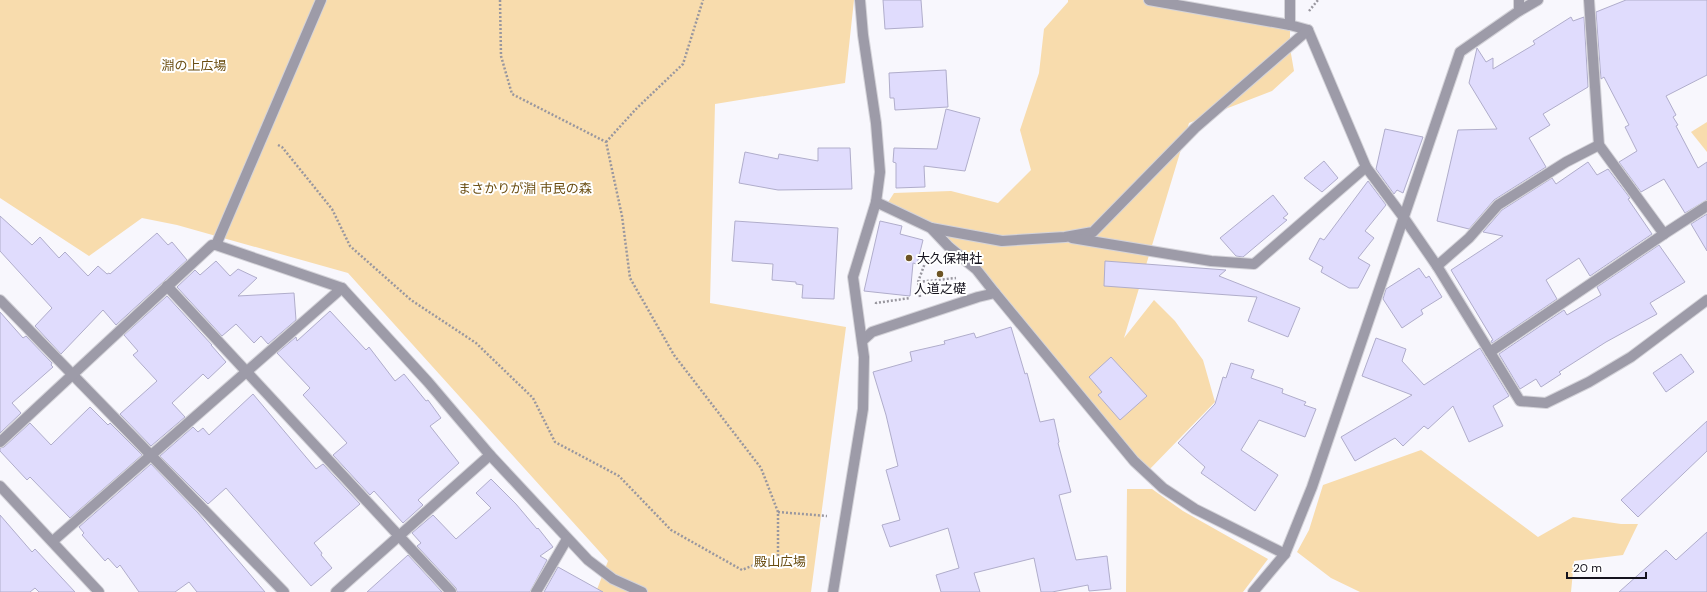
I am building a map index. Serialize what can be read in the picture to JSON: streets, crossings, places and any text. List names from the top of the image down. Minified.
{"parks":["淵の上広場","まさかりが淵 市民の森","殿山広場"],"places":["大久保神社","人道之礎"],"scale_bar":"20 m"}
